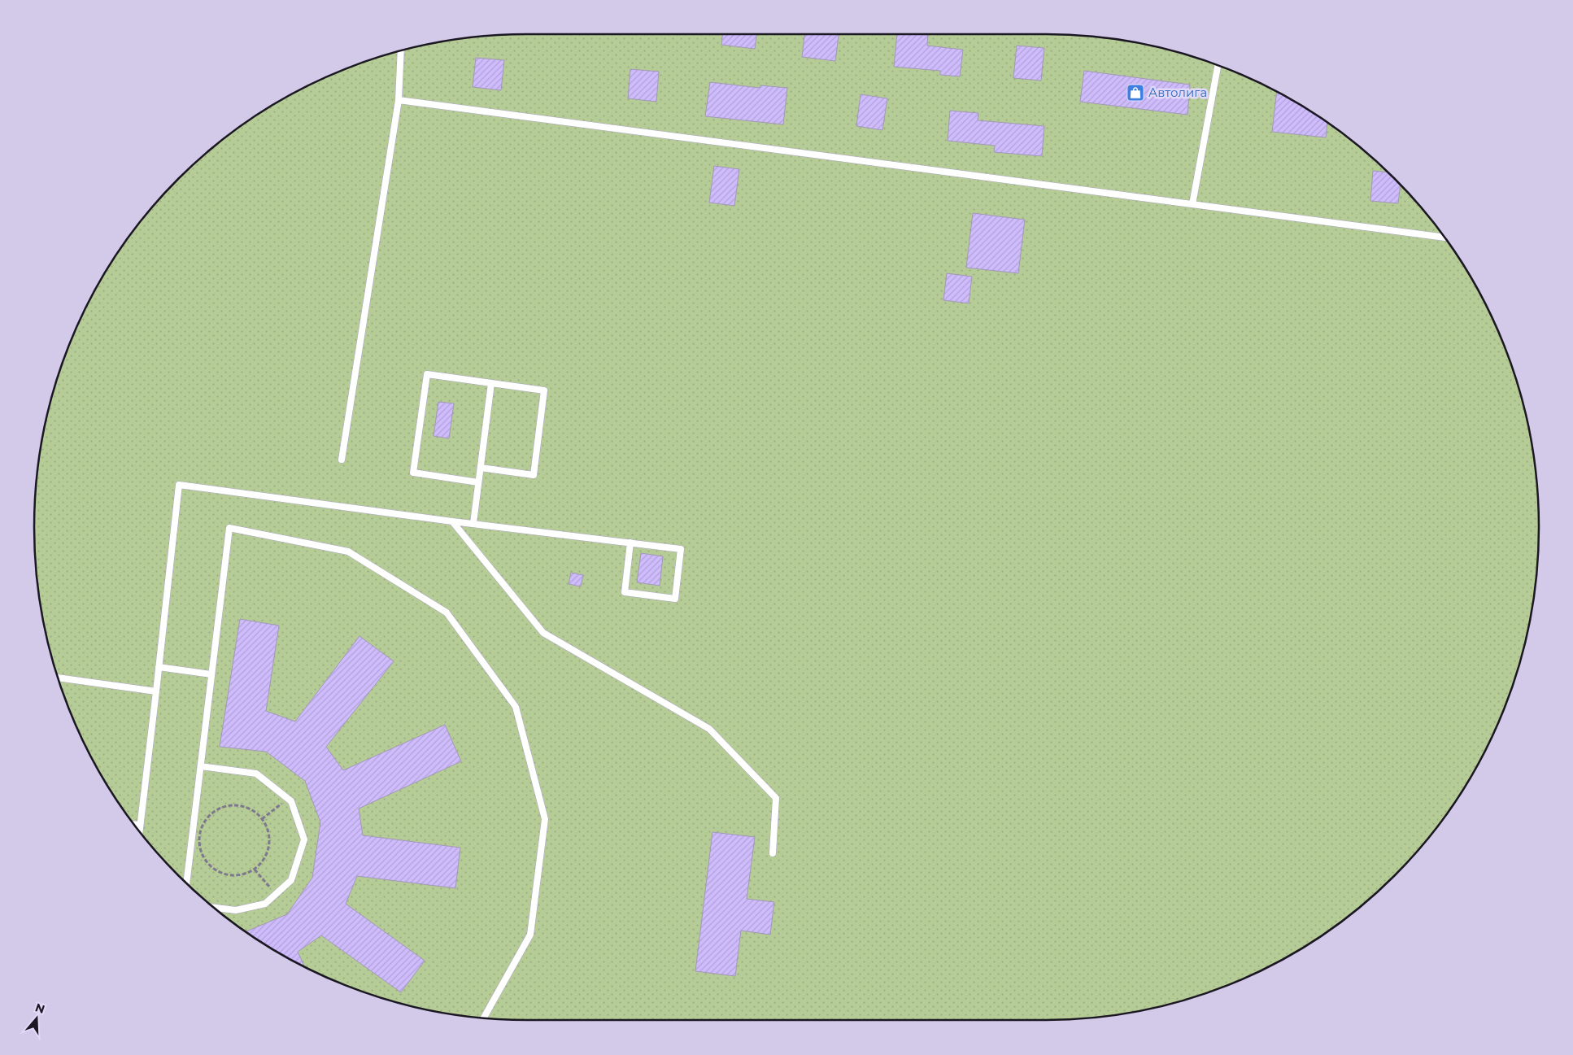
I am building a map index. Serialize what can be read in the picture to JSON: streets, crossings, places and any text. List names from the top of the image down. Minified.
{"places":{"shop":["Автолига"]},"north":"top"}
